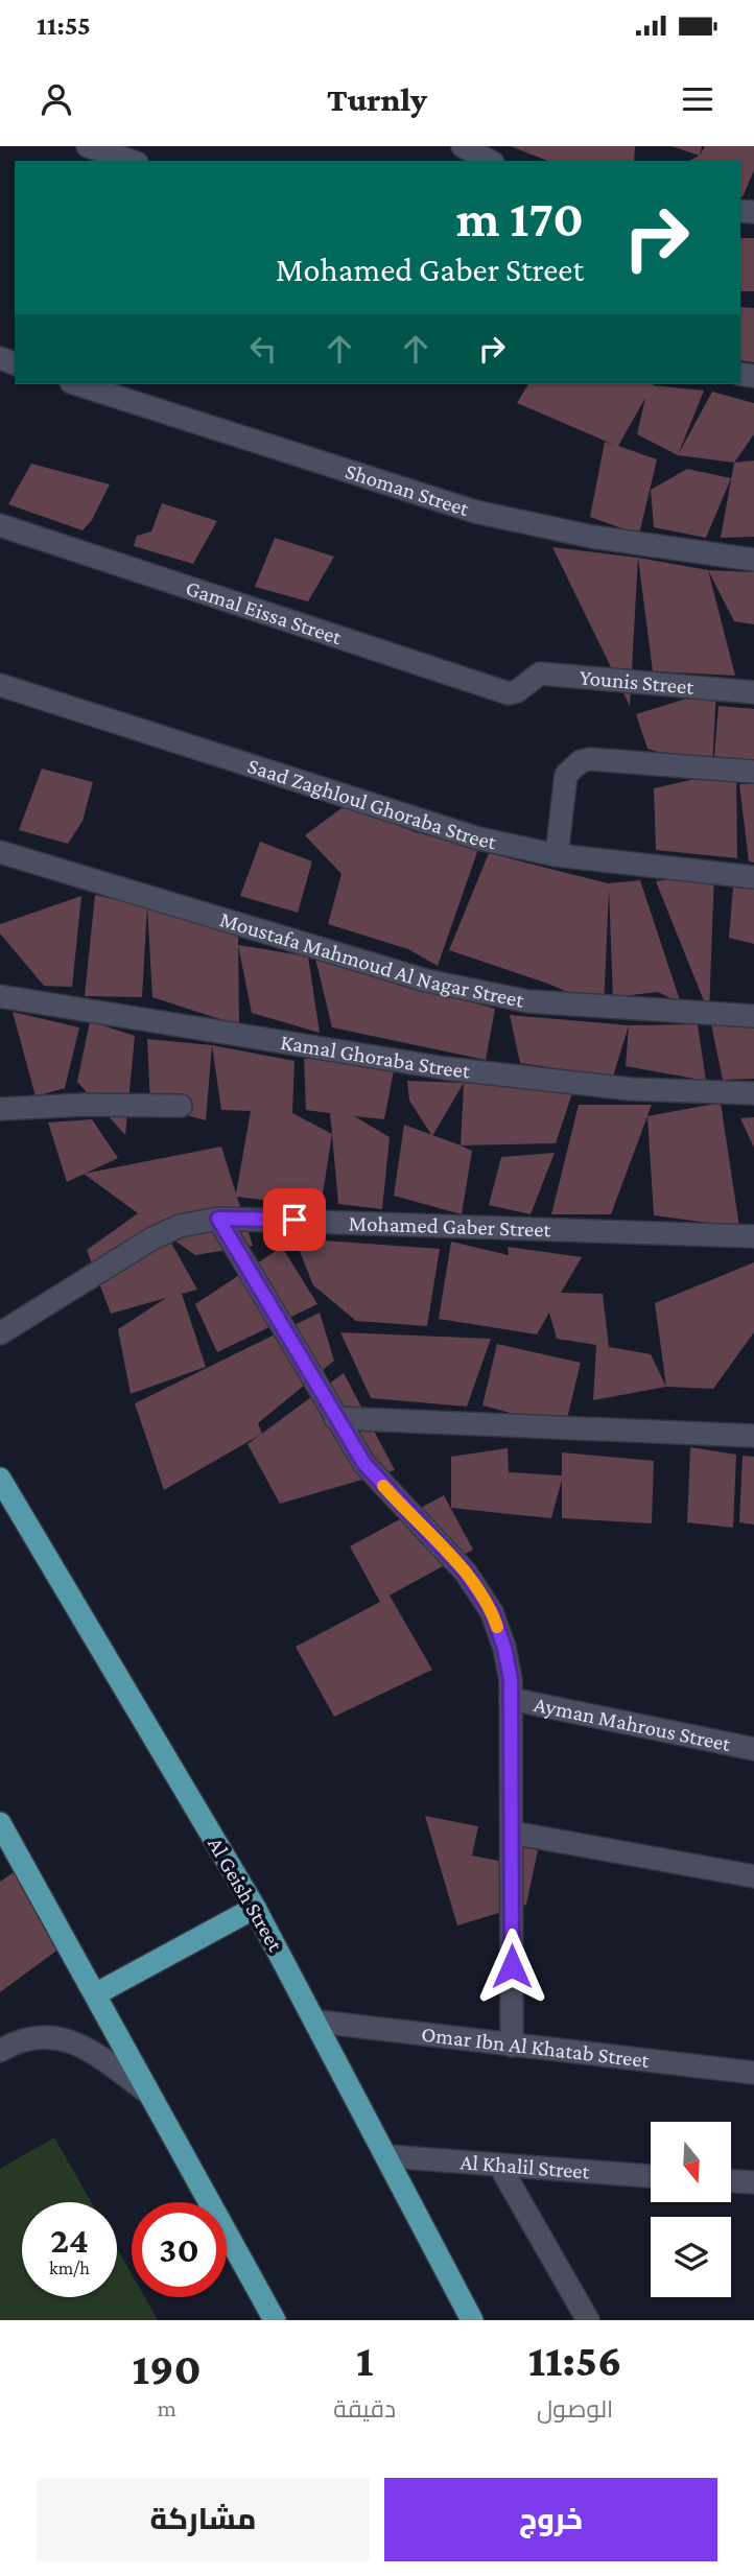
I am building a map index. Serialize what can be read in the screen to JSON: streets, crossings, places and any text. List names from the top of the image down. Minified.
{"streets":{"main road":["Al Geish Street"],"street":["Shoman Street","Gamal Eissa Street","Younis Street","Saad Zaghloul Ghoraba Street","Moustafa Mahmoud Al Nagar Street","Kamal Ghoraba Street","Mohamed Gaber Street","Ayman Mahrous Street","Omar Ibn Al Khatab Street","Al Khalil Street"]},"crossings":[["Gamal Eissa Street","Younis Street"],["Al Geish Street","Omar Ibn Al Khatab Street"],["Al Geish Street","Al Khalil Street"]],"north":"bottom","page":{"status":"11:55","header":"Turnly","turn":["170 m","Mohamed Gaber Street"],"speed":"24 km/h","limit":"30","eta":["11:56","الوصول","1","دقيقة","190","m"],"buttons":["خروج","مشاركة"]}}
